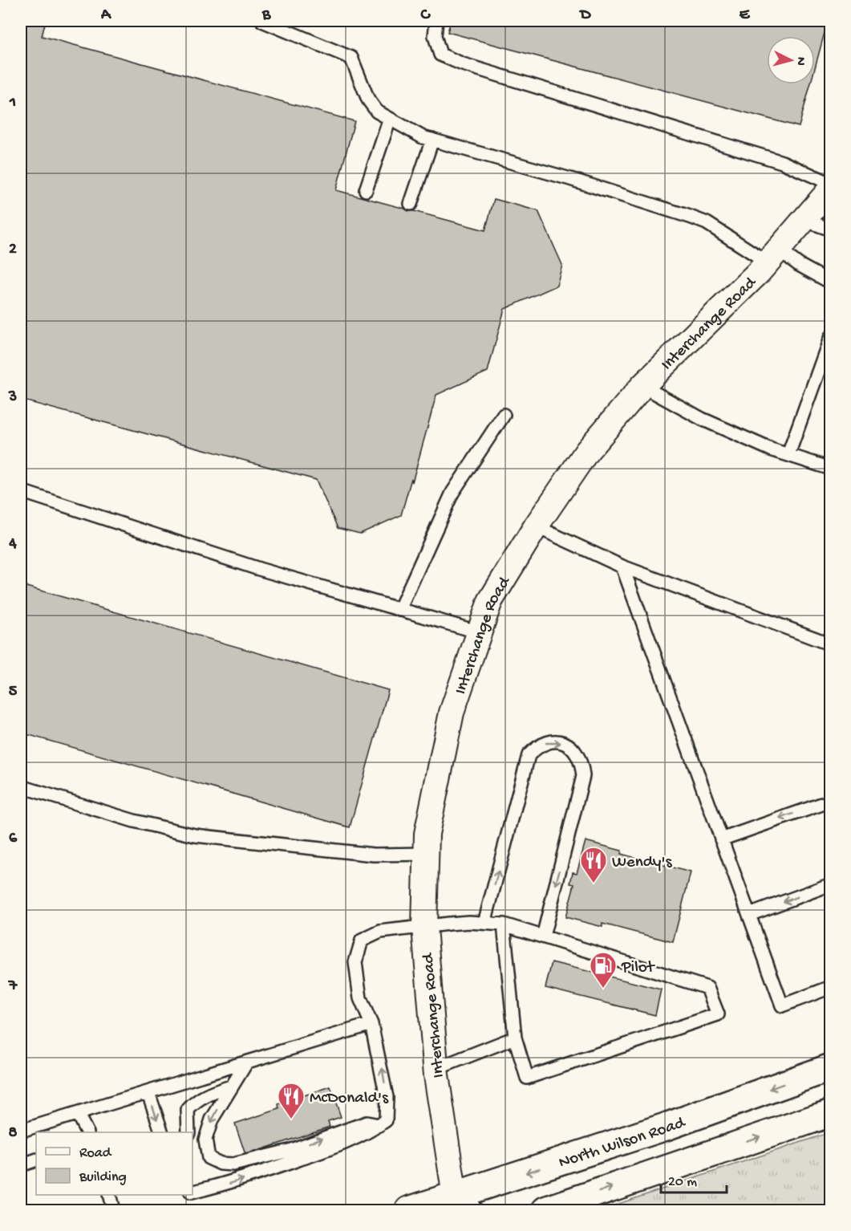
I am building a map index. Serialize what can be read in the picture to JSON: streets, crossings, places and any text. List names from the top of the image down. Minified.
{"streets":{"main road":["North Wilson Road"],"street":["Interchange Road"]},"crossings":[["Interchange Road","North Wilson Road"]],"places":{"restaurant":["Wendy's","McDonald's"],"fuel station":["Pilot"]},"legend":["Road","Building"],"scale_bar":"20 m","north":"right","grid":{"columns":["A","B","C","D","E"],"rows":["1","2","3","4","5","6","7","8"]}}
